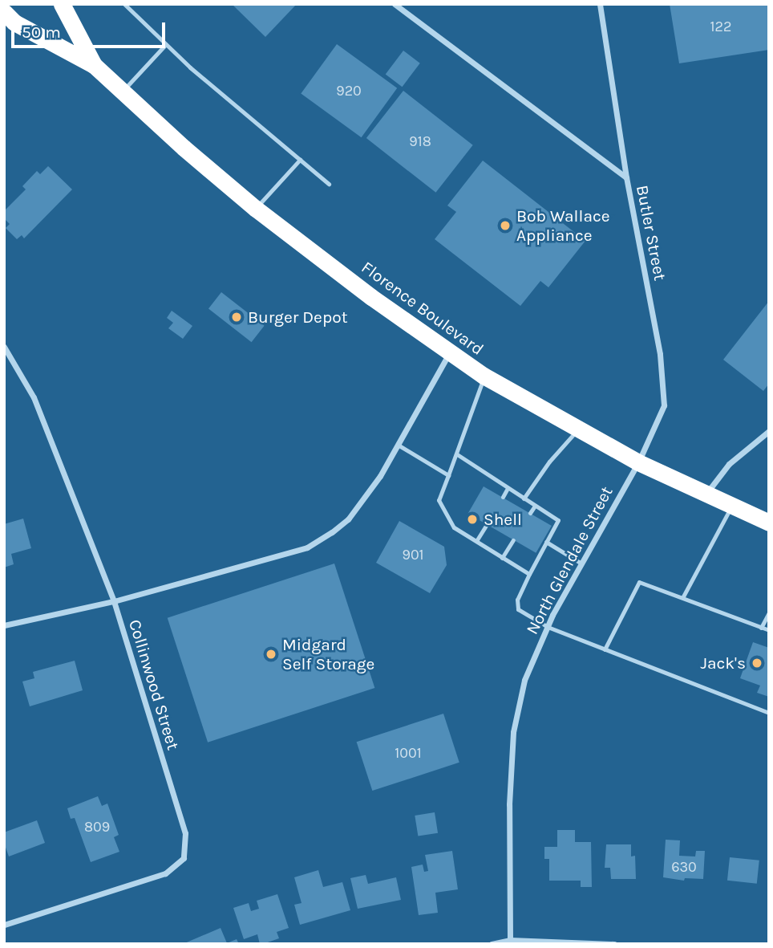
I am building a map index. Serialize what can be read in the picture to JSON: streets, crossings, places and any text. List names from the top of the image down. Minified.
{"streets":{"highway":["Florence Boulevard"],"street":["Butler Street","North Glendale Street","Collinwood Street"]},"crossings":[["Butler Street","Florence Boulevard"],["Butler Street","North Glendale Street"],["Florence Boulevard","North Glendale Street"]],"places":["Bob Wallace Appliance","Burger Depot","Shell","Midgard Self Storage","Jack's"],"house_numbers":["122","920","918","901","1001","809","630"],"scale_bar":"50 m"}
